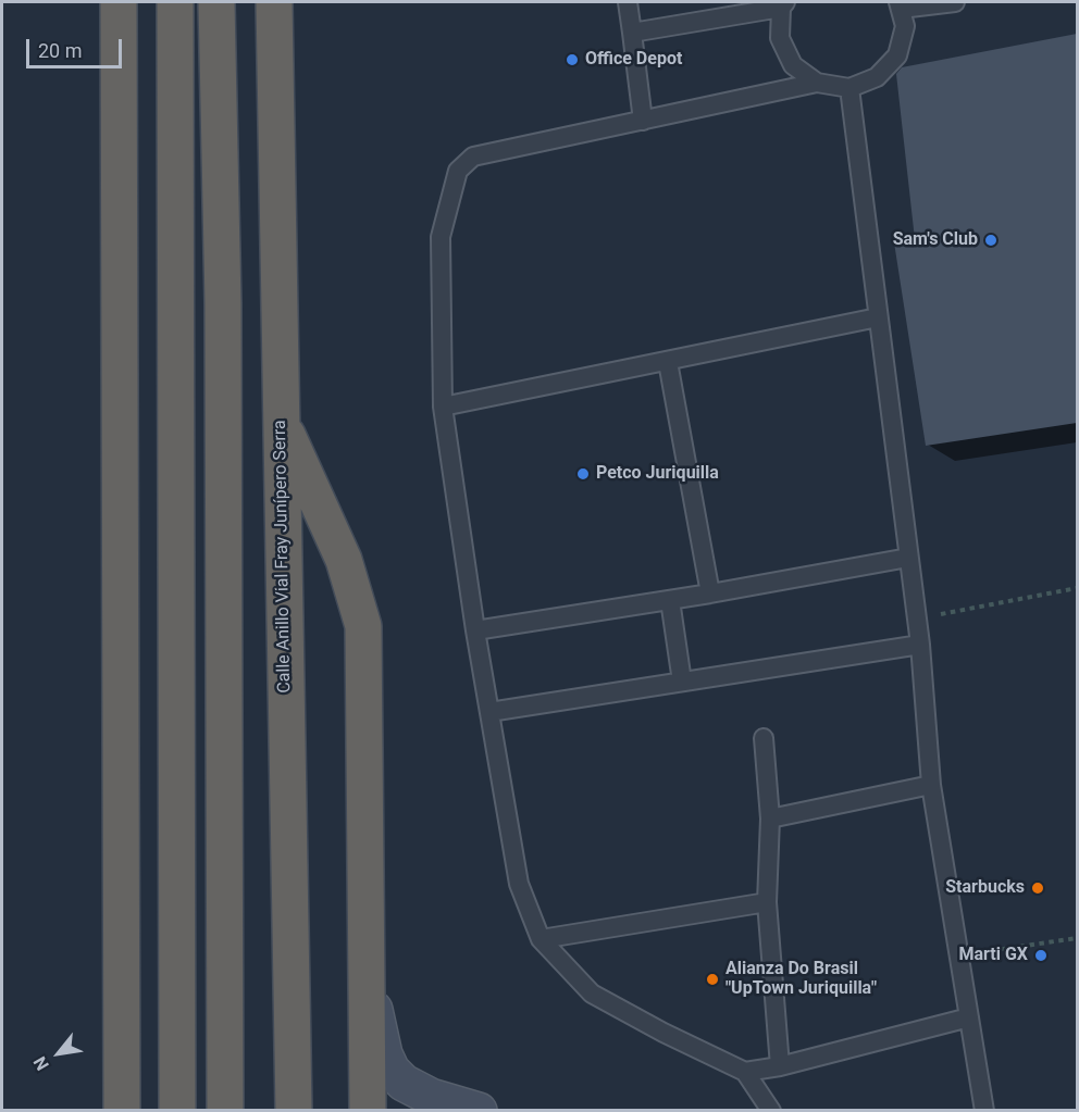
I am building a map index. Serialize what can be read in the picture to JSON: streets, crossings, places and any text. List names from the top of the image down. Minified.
{"streets":{"highway":["Calle Anillo Vial Fray Junípero Serra"]},"places":["Office Depot","Sam's Club","Petco Juriquilla","Starbucks","Marti GX","Alianza Do Brasil \"UpTown Juriquilla\""],"scale_bar":"20 m","north":"bottom left"}
